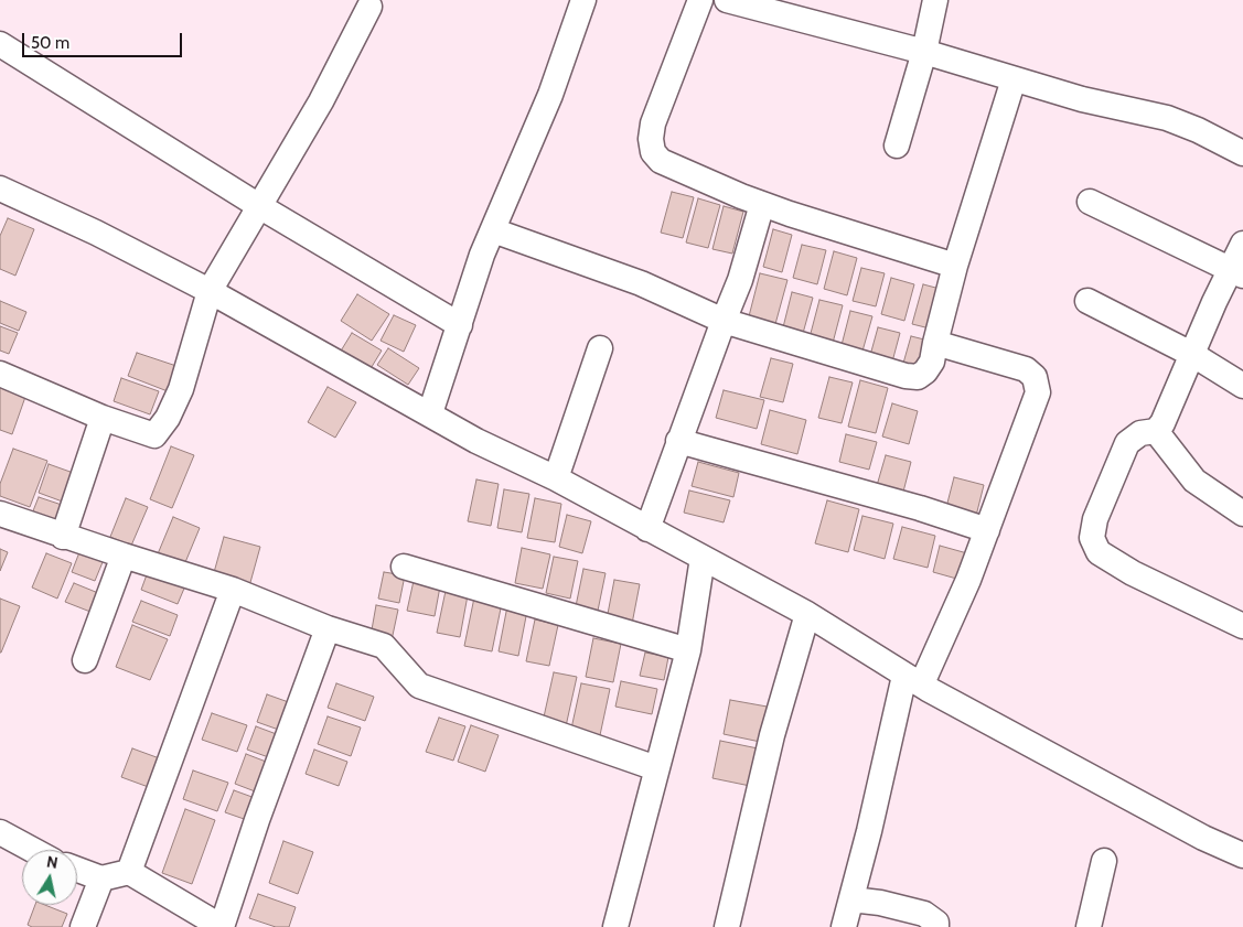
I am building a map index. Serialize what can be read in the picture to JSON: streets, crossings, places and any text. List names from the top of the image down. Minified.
{"scale_bar":"50 m","north":"top"}
